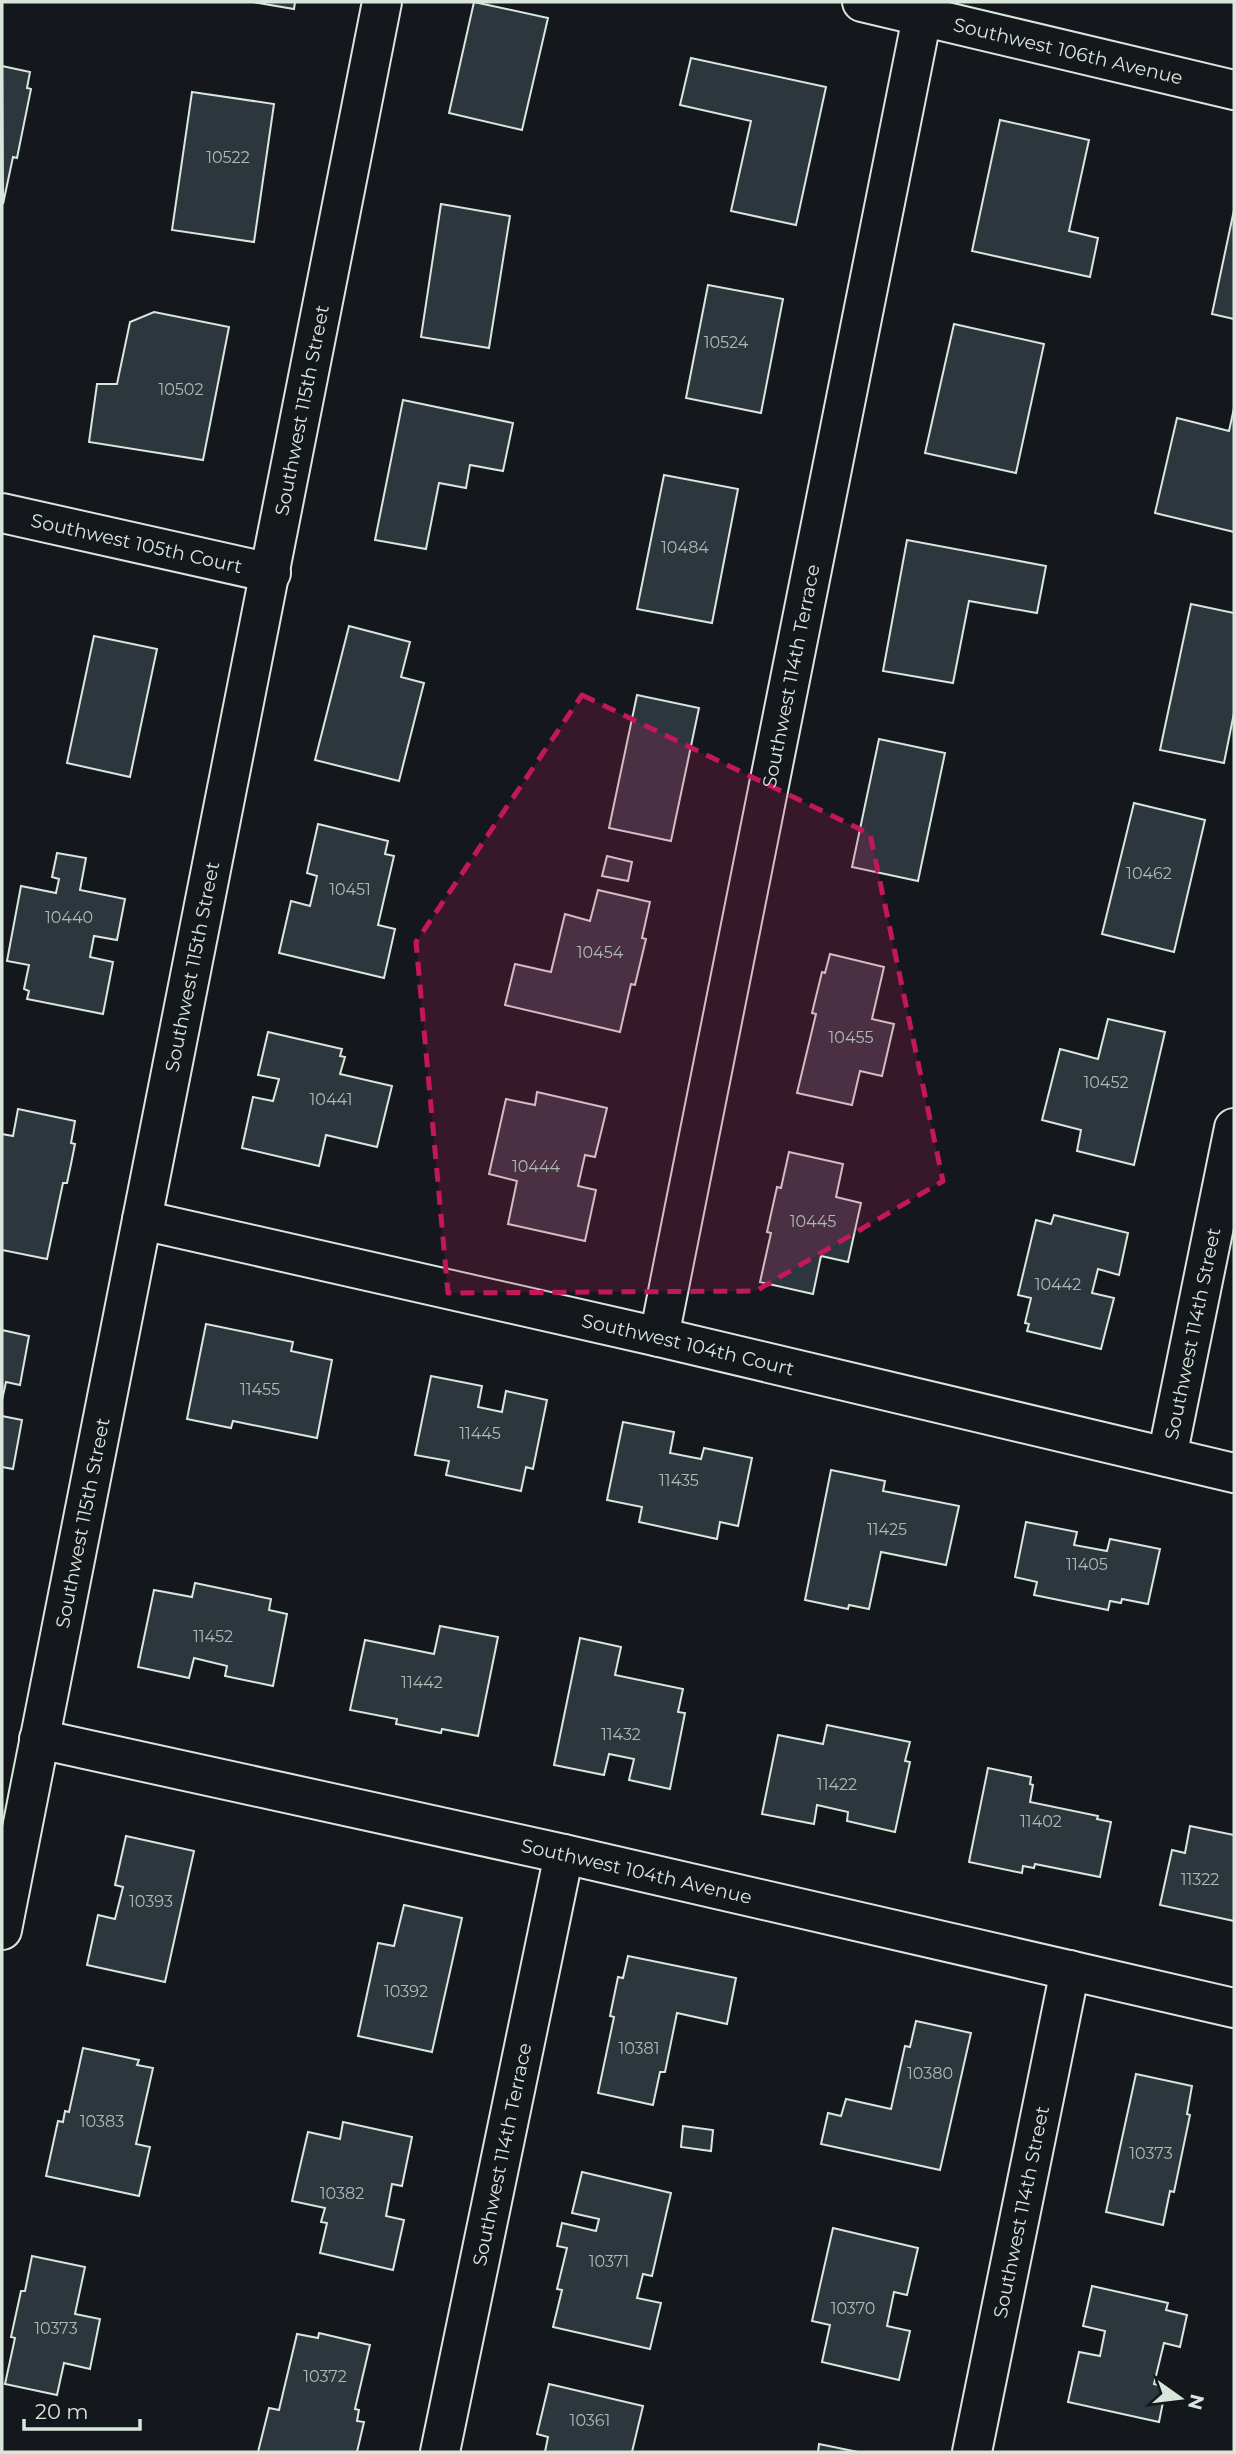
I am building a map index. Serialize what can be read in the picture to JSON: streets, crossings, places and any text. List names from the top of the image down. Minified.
{"streets":{"street":["Southwest 106th Avenue","Southwest 115th Street","Southwest 105th Court","Southwest 114th Terrace","Southwest 114th Street","Southwest 104th Court","Southwest 104th Avenue"]},"crossings":[["Southwest 106th Avenue","Southwest 114th Terrace"],["Southwest 115th Street","Southwest 105th Court"],["Southwest 115th Street","Southwest 104th Court"],["Southwest 115th Street","Southwest 104th Avenue"],["Southwest 114th Terrace","Southwest 104th Court"],["Southwest 114th Terrace","Southwest 104th Avenue"],["Southwest 114th Street","Southwest 104th Court"],["Southwest 114th Street","Southwest 104th Avenue"]],"house_numbers":["10522","10524","10502","10484","10462","10451","10440","10454","10455","10452","10441","10444","10445","10442","11455","11445","11435","11425","11405","11452","11442","11432","11422","11402","11322","10393","10392","10381","10380","10383","10373","10382","10371","10370","10373","10372","10361"],"scale_bar":"20 m","north":"right"}
